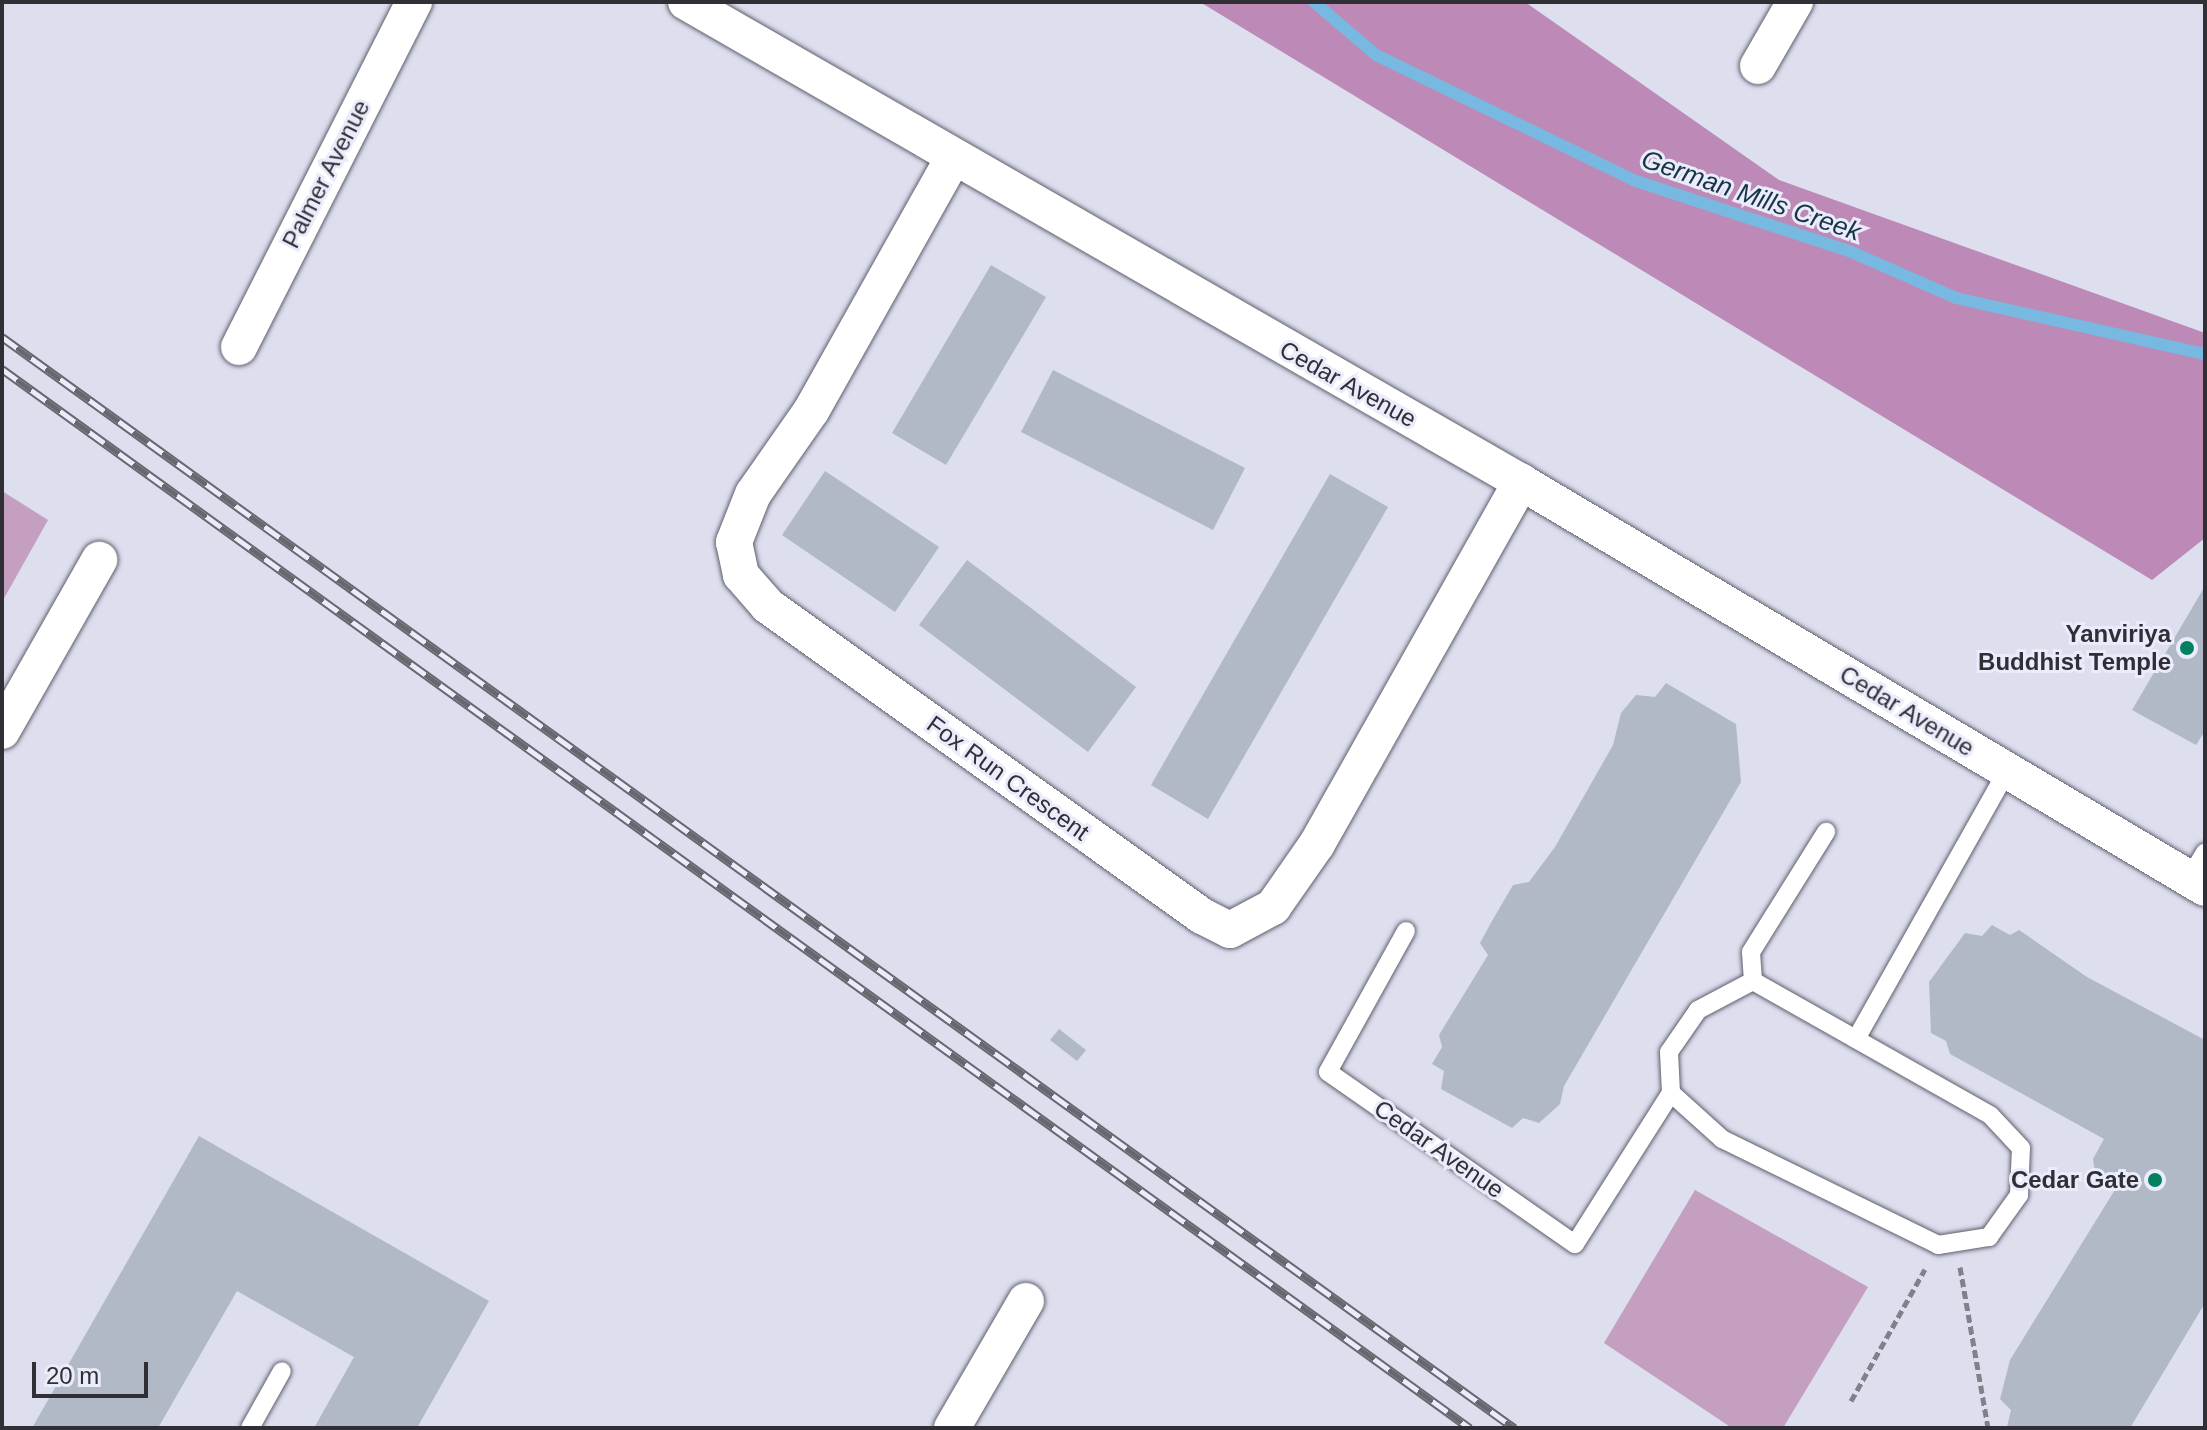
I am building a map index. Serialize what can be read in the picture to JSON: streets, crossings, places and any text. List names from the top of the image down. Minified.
{"streets":{"street":["Palmer Avenue","Cedar Avenue","Fox Run Crescent"]},"crossings":[["Cedar Avenue","Fox Run Crescent"]],"water":["German Mills Creek"],"places":["Yanviriya Buddhist Temple","Cedar Gate"],"scale_bar":"20 m"}
